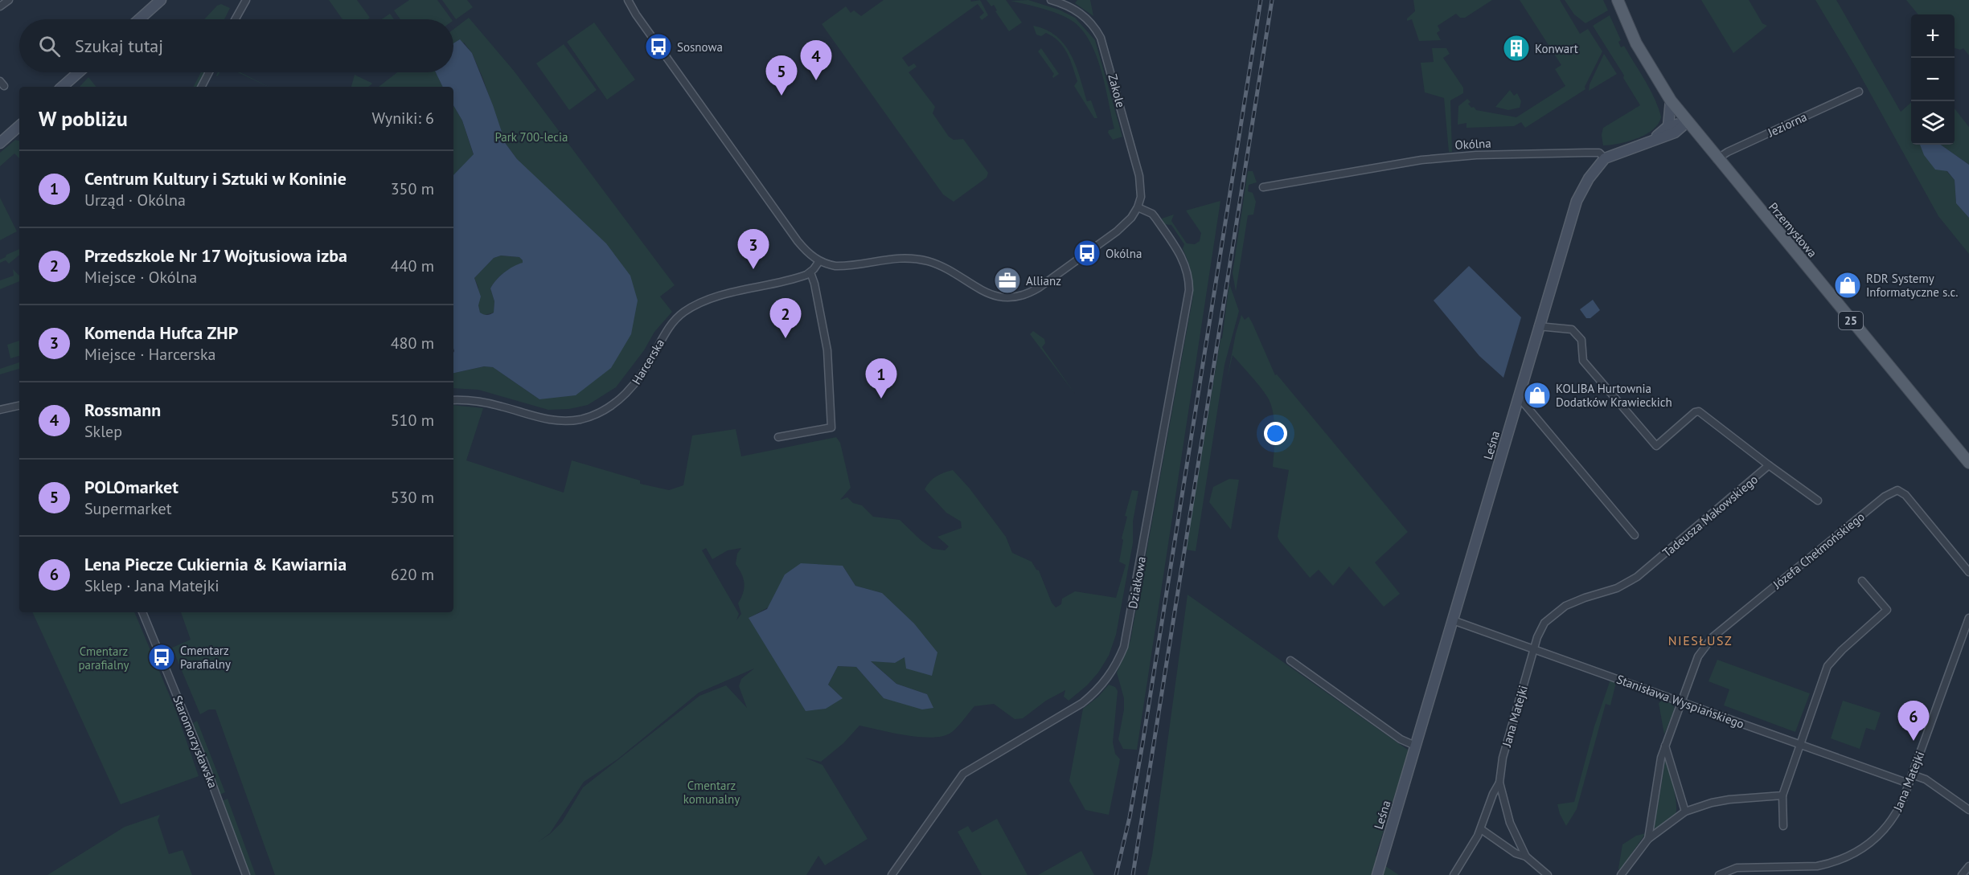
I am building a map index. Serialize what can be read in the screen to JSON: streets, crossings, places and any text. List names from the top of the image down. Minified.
{"streets":{"main road":["Przemysłowa","25"],"street":["Zakole","Jeziorna","Okólna","Harcerska","Leśna","Tadeusza Makowskiego","Józefa Chełmońskiego","Działkowa","Stanisława Wyspiańskiego","Jana Matejki","Staromorzysławska"]},"crossings":[["Zakole","Działkowa"],["Jeziorna","Przemysłowa"],["Okólna","Leśna"],["Leśna","Tadeusza Makowskiego"],["Leśna","Stanisława Wyspiańskiego"],["Tadeusza Makowskiego","Stanisława Wyspiańskiego"],["Tadeusza Makowskiego","Jana Matejki"],["Józefa Chełmońskiego","Stanisława Wyspiańskiego"],["Stanisława Wyspiańskiego","Jana Matejki"]],"districts":["NIESŁUSZ"],"parks":["Park 700-lecia","Cmentarz parafialny","Cmentarz komunalny"],"places":{"bus stop":["Sosnowa","Okólna","Cmentarz Parafialny"],"building":["Konwart"],"office":["Allianz"],"shop":["RDR Systemy Informatyczne s.c.","KOLIBA Hurtownia Dodatków Krawieckich"]},"page":{"map_buttons":["+","−"],"search":"Szukaj tutaj","pins":["4","5","3","2","1","6"],"heading":["W pobliżu","Wyniki: 6"],"list":[{"mark":"1","name":"Centrum Kultury i Sztuki w Koninie","note":"Urząd · Okólna","value":"350 m"},{"mark":"2","name":"Przedszkole Nr 17 Wojtusiowa izba","note":"Miejsce · Okólna","value":"440 m"},{"mark":"3","name":"Komenda Hufca ZHP","note":"Miejsce · Harcerska","value":"480 m"},{"mark":"4","name":"Rossmann","note":"Sklep","value":"510 m"},{"mark":"5","name":"POLOmarket","note":"Supermarket","value":"530 m"},{"mark":"6","name":"Lena Piecze Cukiernia & Kawiarnia","note":"Sklep · Jana Matejki","value":"620 m"}]}}
